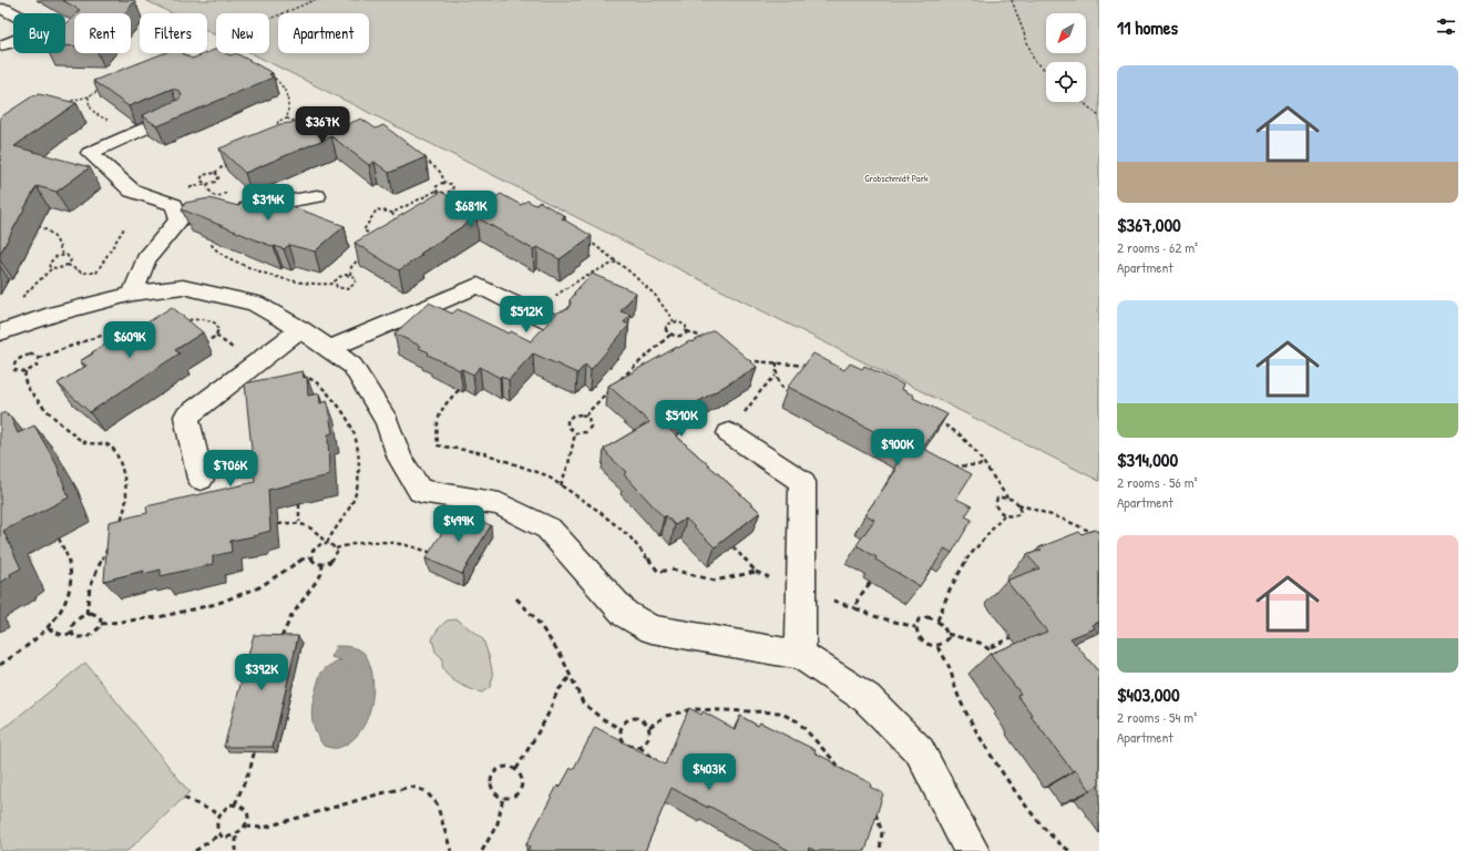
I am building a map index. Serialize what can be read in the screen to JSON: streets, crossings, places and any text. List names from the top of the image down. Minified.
{"parks":["Grobschmidt Park"],"north":"bottom left","page":{"heading":"11 homes","chip":["Buy","Rent","Filters","New","Apartment"],"list":[{"name":"$367,000","note":"2 rooms · 62 m² · Apartment"},{"name":"$314,000","note":"2 rooms · 56 m² · Apartment"},{"name":"$403,000","note":"2 rooms · 54 m² · Apartment"}],"price":["$367K","$314K","$681K","$512K","$609K","$510K","$900K","$706K","$499K","$392K","$403K"]}}
